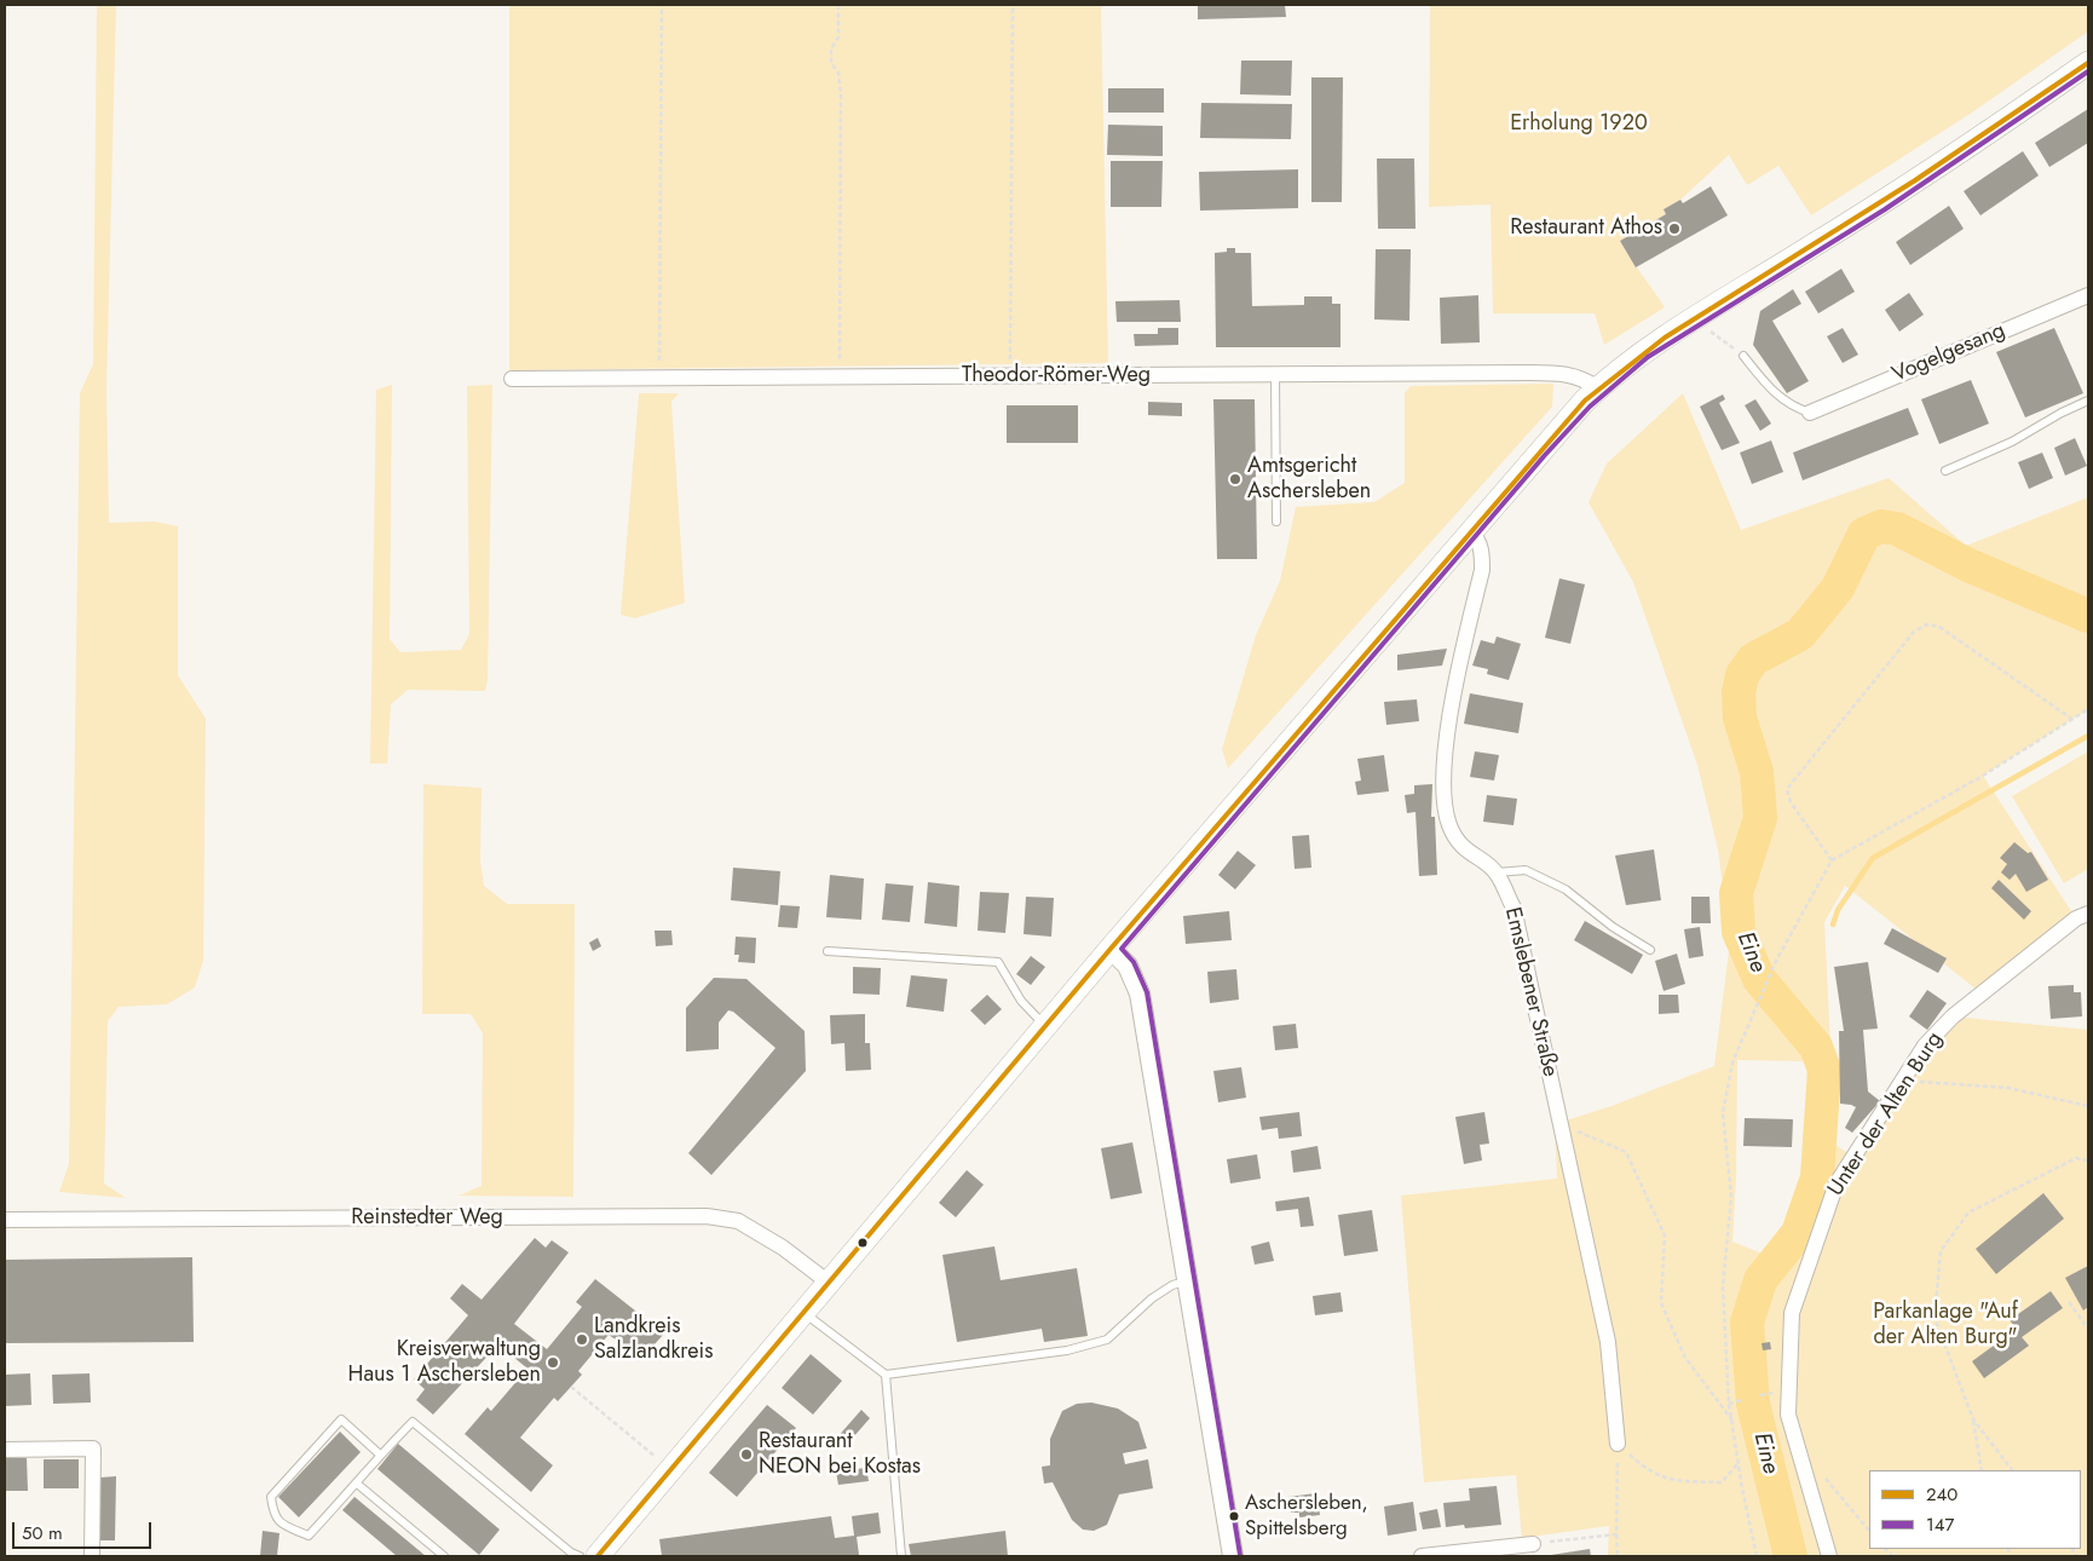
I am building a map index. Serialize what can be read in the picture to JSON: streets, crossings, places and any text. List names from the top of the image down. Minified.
{"streets":{"street":["Vogelgesang","Theodor-Römer-Weg","Emslebener Straße","Unter der Alten Burg","Reinstedter Weg"]},"water":["Eine"],"parks":["Erholung 1920","Parkanlage \"Auf der Alten Burg\""],"places":["Restaurant Athos","Amtsgericht Aschersleben","Landkreis Salzlandkreis","Kreisverwaltung Haus 1 Aschersleben","Restaurant NEON bei Kostas","Aschersleben, Spittelsberg"],"lines":["transit line 240","transit line 147"],"legend":["240","147"],"scale_bar":"50 m"}
